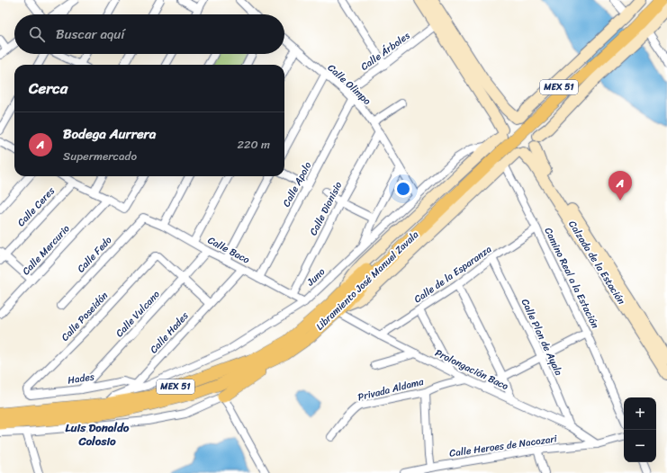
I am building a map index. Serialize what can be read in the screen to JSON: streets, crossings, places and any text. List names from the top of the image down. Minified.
{"streets":{"main road":["MEX 51","Calzada de la Estación","Libramiento José Manuel Zavala"],"street":["Calle Árboles","Calle Olimpo","Calle Apolo","Calle Ceres","Calle Dionisio","Calle Mercurio","Calle Baco","Calle Fedo","Calle de la Esparanza","Juno","Camino Real a la Estación","Calle Vulcano","Calle Poseidón","Calle Hades","Calle Plan de Ayala","Prolongación Baco","Hades","Privada Aldama","Calle Heroes de Nacozari"]},"crossings":[["Calle Árboles","Calle Olimpo"],["Calle Olimpo","Calle Apolo"],["Calle Olimpo","Calle Dionisio"],["Calle Olimpo","Juno"],["Calle Apolo","Calle Baco"],["Calle Dionisio","Calle Baco"],["Calle Baco","Calle Fedo"],["Calle Baco","Juno"],["Calle Baco","Calle Vulcano"],["Calle Baco","Calle Hades"],["Calle de la Esparanza","Camino Real a la Estación"],["Calle de la Esparanza","Calle Plan de Ayala"],["Calle de la Esparanza","Prolongación Baco"],["Juno","Camino Real a la Estación"],["Juno","Libramiento José Manuel Zavala"],["Juno","Calle Hades"],["Juno","Hades"],["Camino Real a la Estación","Libramiento José Manuel Zavala"],["Libramiento José Manuel Zavala","Calle Hades"],["Libramiento José Manuel Zavala","Prolongación Baco"],["Calle Vulcano","Calle Poseidón"],["Calle Vulcano","Hades"],["Calle Poseidón","Hades"],["Calle Hades","Hades"],["Calle Plan de Ayala","Prolongación Baco"],["Prolongación Baco","Privada Aldama"],["Prolongación Baco","Calle Heroes de Nacozari"]],"districts":["Luis Donaldo Colosio"],"page":{"search":"Buscar aquí","heading":"Cerca","list":[{"mark":"A","name":"Bodega Aurrera","note":"Supermercado","value":"220 m"}],"pins":"A","map_buttons":["+","−"]}}
